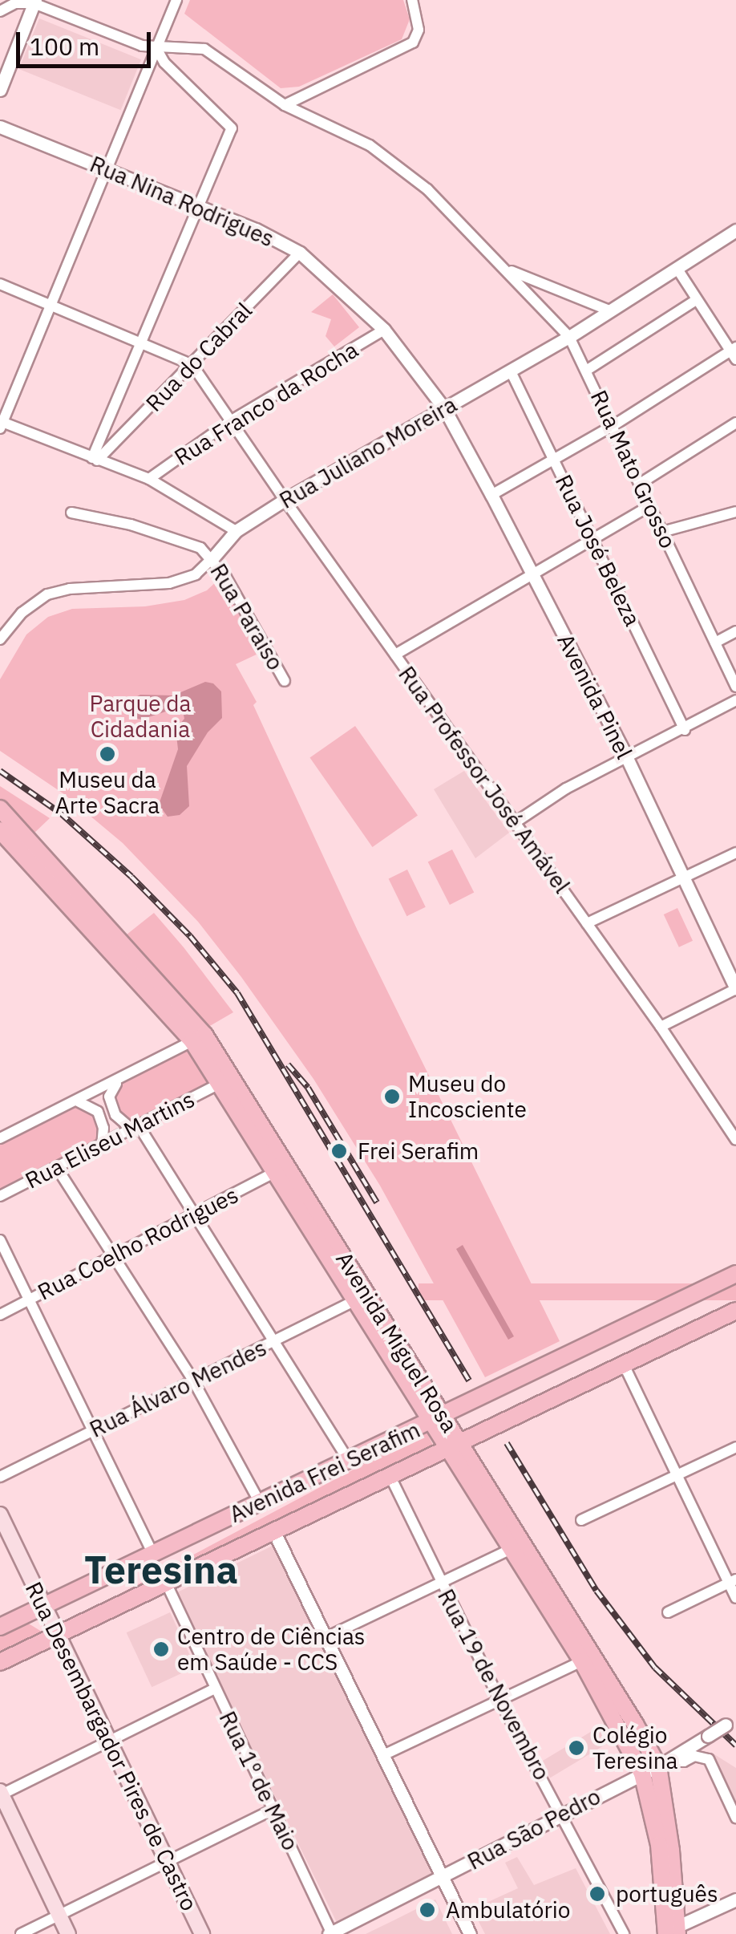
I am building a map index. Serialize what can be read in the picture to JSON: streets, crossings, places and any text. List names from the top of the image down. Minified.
{"streets":{"main road":["Avenida Miguel Rosa","Avenida Frei Serafim","Rua Desembargador Pires de Castro"],"street":["Rua Nina Rodrigues","Rua do Cabral","Rua Franco da Rocha","Rua Juliano Moreira","Rua Mato Grosso","Rua José Beleza","Rua Paraiso","Avenida Pinel","Rua Professor José Amável","Rua Eliseu Martins","Rua Coelho Rodrigues","Rua Álvaro Mendes","Rua 19 de Novembro","Rua 1º de Maio","Rua São Pedro"]},"crossings":[["Rua Nina Rodrigues","Rua do Cabral"],["Rua Nina Rodrigues","Rua Franco da Rocha"],["Rua Nina Rodrigues","Rua Juliano Moreira"],["Rua Nina Rodrigues","Avenida Pinel"],["Rua do Cabral","Rua Professor José Amável"],["Rua Franco da Rocha","Rua Professor José Amável"],["Rua Juliano Moreira","Rua Mato Grosso"],["Rua Juliano Moreira","Rua José Beleza"],["Rua Juliano Moreira","Rua Paraiso"],["Rua Juliano Moreira","Avenida Pinel"],["Rua Juliano Moreira","Rua Professor José Amável"],["Rua Eliseu Martins","Avenida Miguel Rosa"],["Rua Coelho Rodrigues","Avenida Miguel Rosa"],["Avenida Miguel Rosa","Rua Álvaro Mendes"],["Avenida Miguel Rosa","Avenida Frei Serafim"],["Avenida Miguel Rosa","Rua São Pedro"],["Avenida Frei Serafim","Rua 19 de Novembro"],["Avenida Frei Serafim","Rua Desembargador Pires de Castro"],["Avenida Frei Serafim","Rua 1º de Maio"],["Rua 19 de Novembro","Rua São Pedro"],["Rua 1º de Maio","Rua São Pedro"]],"districts":["Teresina"],"parks":["Parque da Cidadania"],"places":["Museu da Arte Sacra","Museu do Incosciente","Frei Serafim","Centro de Ciências em Saúde - CCS","Colégio Teresina","português","Ambulatório"],"scale_bar":"100 m"}
